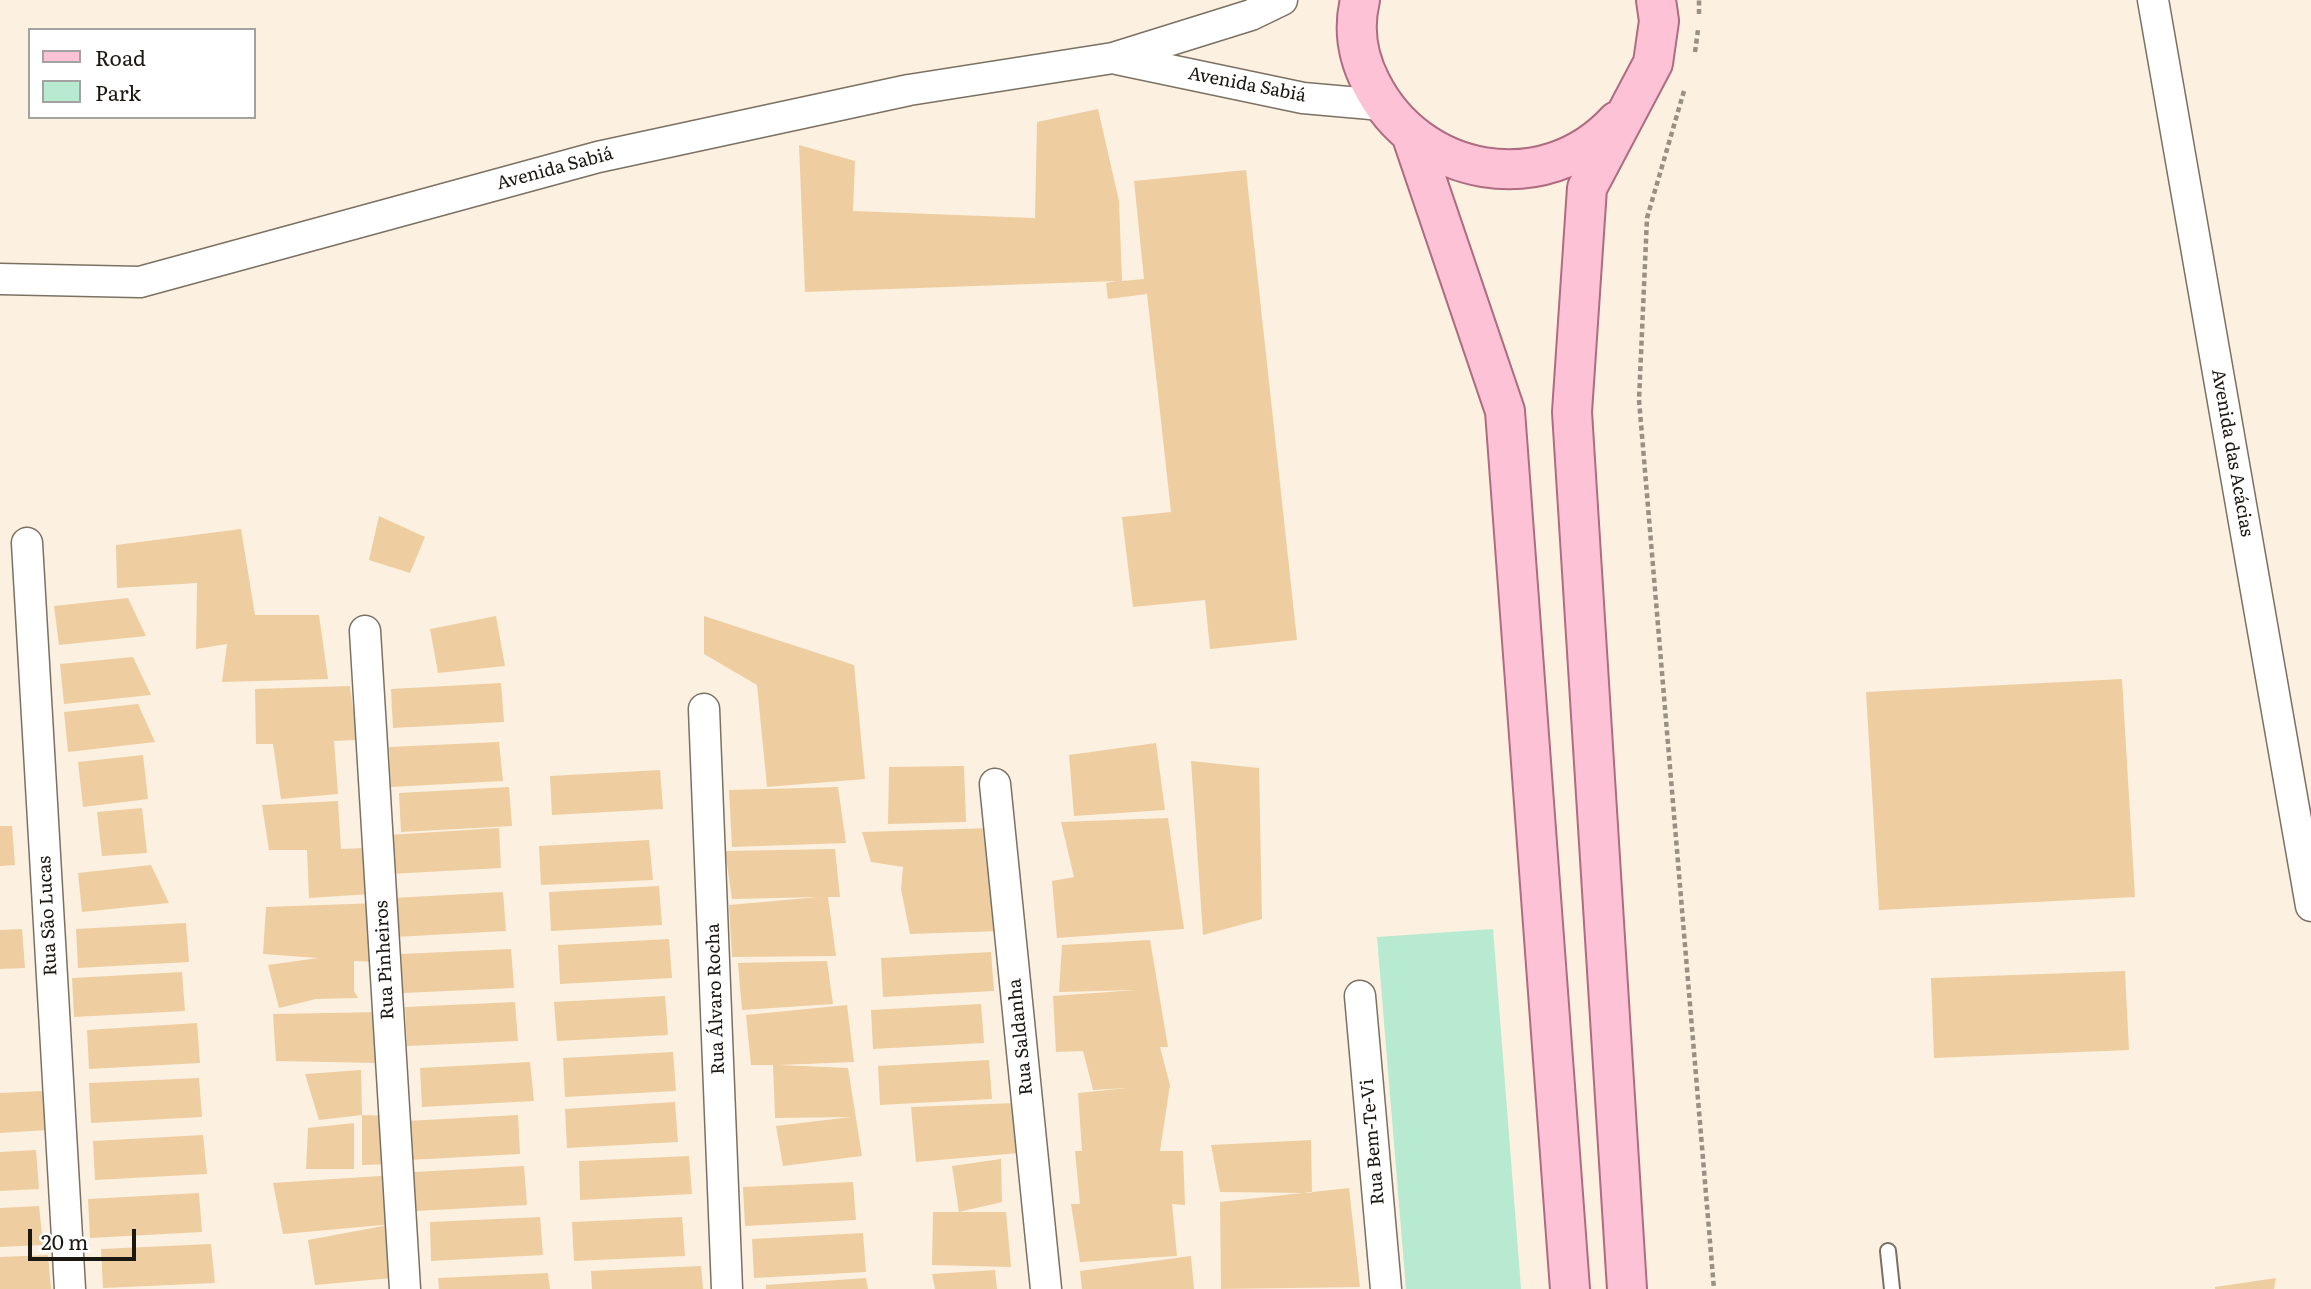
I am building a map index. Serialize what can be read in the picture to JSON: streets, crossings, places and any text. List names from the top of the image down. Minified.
{"streets":{"street":["Avenida Sabiá","Avenida das Acácias","Rua São Lucas","Rua Pinheiros","Rua Álvaro Rocha","Rua Saldanha","Rua Bem-Te-Vi"]},"legend":["Road","Park"],"scale_bar":"20 m"}
